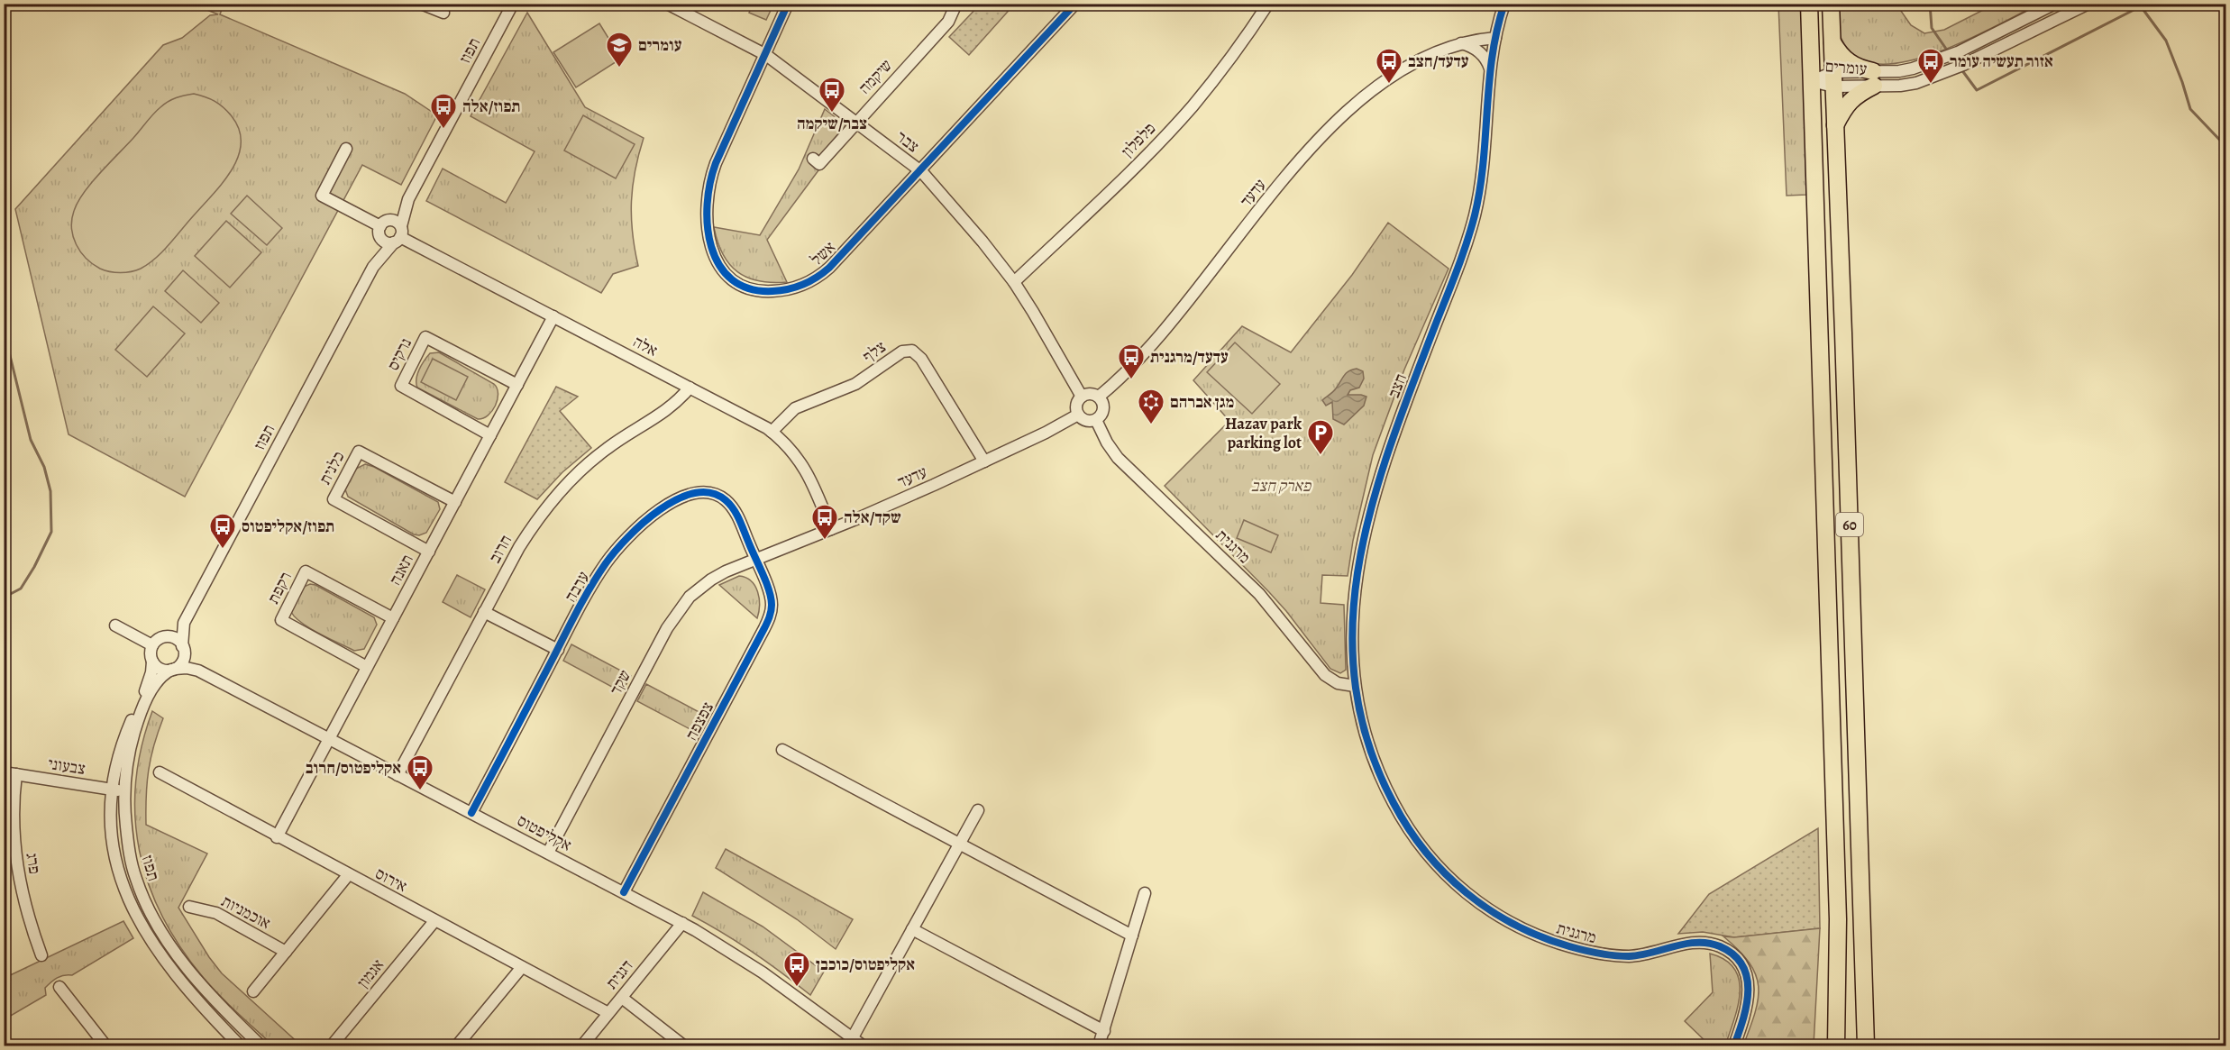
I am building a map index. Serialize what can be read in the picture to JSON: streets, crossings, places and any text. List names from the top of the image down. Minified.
{"streets":{"highway":["60"],"street":["תפוז","עומרים","שיקמה","פלפלון","צבר","עדעד","אשל","אלה","צלף","נרקיס","חצב","כלנית","מרגנית","חרוב","תאנה","ערבה","רקפת","שקד","צפצפה","צבעוני","אקליפטוס","פרג","אירוס","אוכמניות","אגמון","דגנית"]},"crossings":[["תפוז","אלה"],["תפוז","צבעוני"],["תפוז","אקליפטוס"],["עומרים","60"],["שיקמה","צבר"],["פלפלון","צבר"],["צבר","עדעד"],["צבר","אשל"],["צבר","מרגנית"],["עדעד","אלה"],["עדעד","צלף"],["עדעד","חצב"],["עדעד","מרגנית"],["עדעד","ערבה"],["עדעד","שקד"],["עדעד","צפצפה"],["אלה","צלף"],["אלה","חרוב"],["אלה","תאנה"],["נרקיס","תאנה"],["חצב","מרגנית"],["כלנית","תאנה"],["חרוב","אקליפטוס"],["תאנה","רקפת"],["תאנה","אקליפטוס"],["תאנה","אירוס"],["ערבה","שקד"],["ערבה","צפצפה"],["ערבה","אקליפטוס"],["שקד","צפצפה"],["שקד","אקליפטוס"],["צפצפה","אקליפטוס"],["צבעוני","פרג"],["אקליפטוס","דגנית"],["אירוס","אגמון"],["אירוס","דגנית"]],"parks":["פארק חצב"],"places":{"school or university":["עומרים"],"bus stop":["עדעד/חצב","אזור תעשיה עומר","צבר/שיקמה","תפוז/אלה","עדעד/מרגנית","שקד/אלה","תפוז/אקליפטוס","אקליפטוס/חרוב","אקליפטוס/כוכבן"],"synagogue":["מגן אברהם"],"parking":["Hazav park parking lot"]}}
